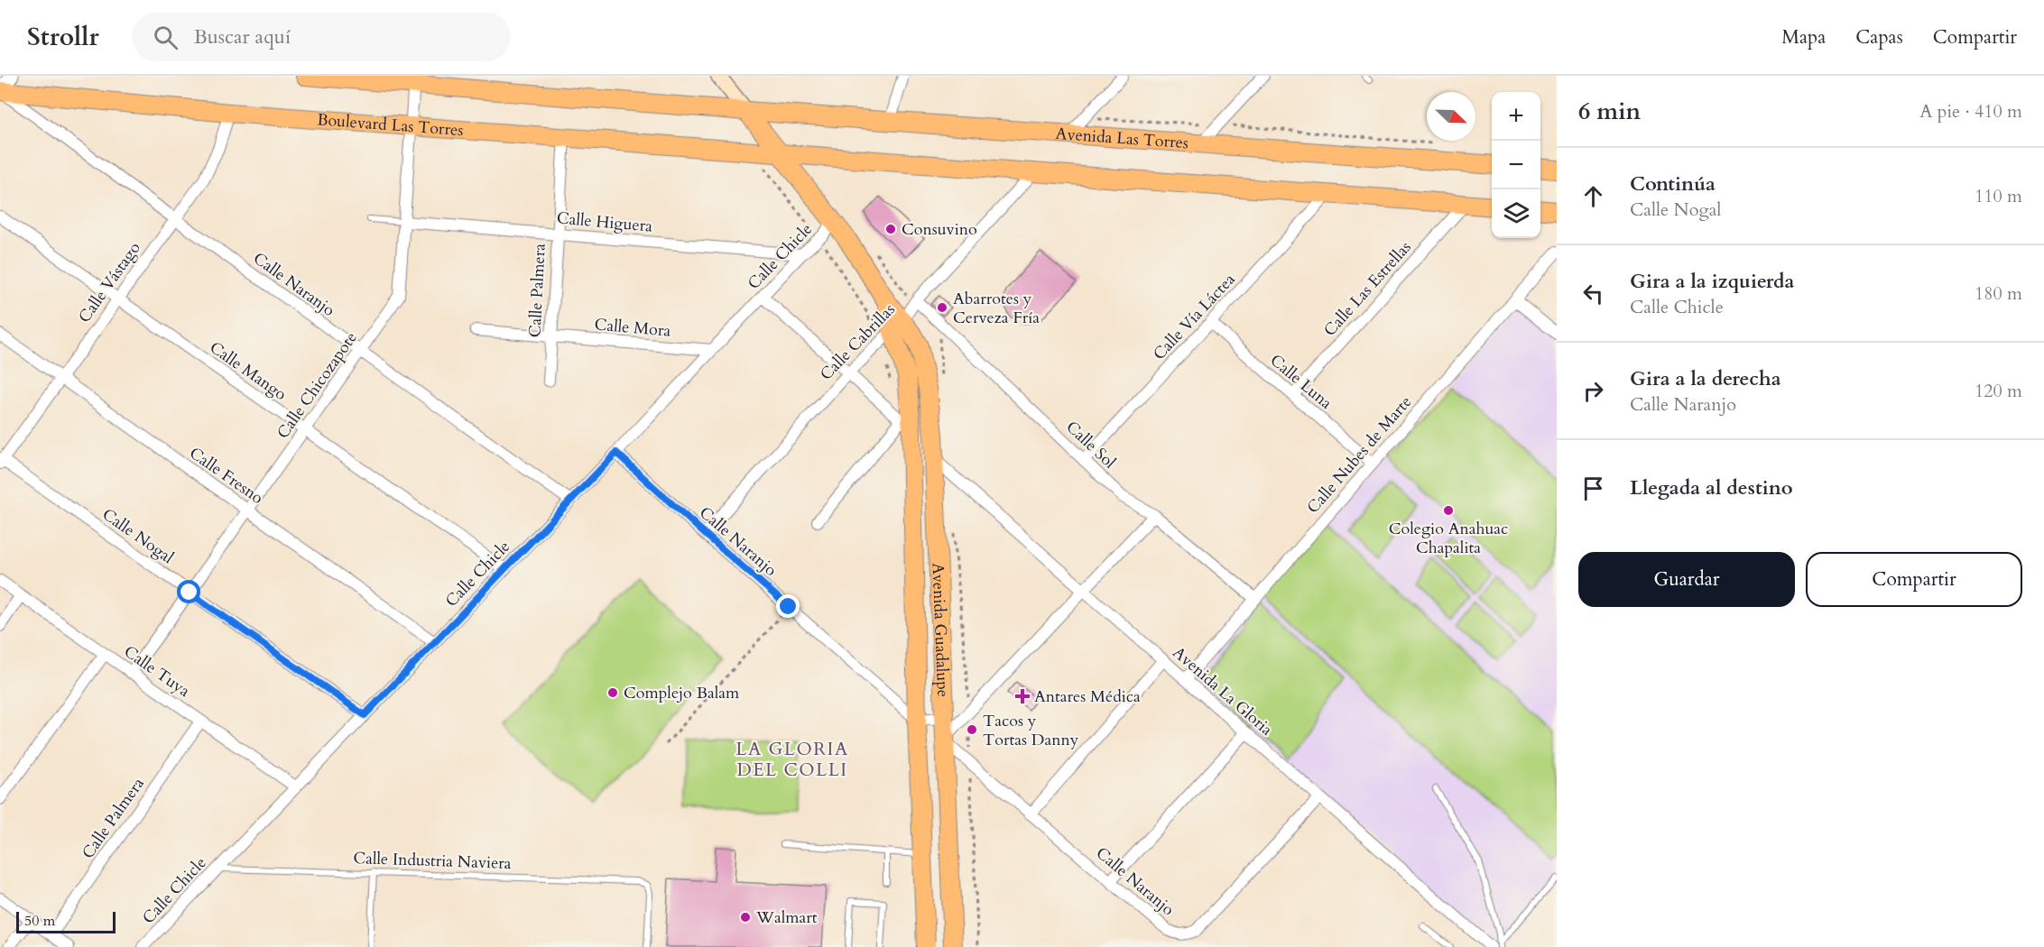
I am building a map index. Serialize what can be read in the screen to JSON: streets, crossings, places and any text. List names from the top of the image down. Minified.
{"streets":{"main road":["Boulevard Las Torres","Avenida Las Torres","Avenida Guadalupe"],"street":["Calle Higuera","Calle Chicle","Calle Vástago","Calle Naranjo","Calle Las Estrellas","Calle Palmera","Calle Vía Láctea","Calle Mora","Calle Cabrillas","Calle Mango","Calle Luna","Calle Chicozapote","Calle Sol","Calle Nubes de Marte","Calle Fresno","Calle Nogal","Calle Tuya","Avenida La Gloria"],"lane":["Calle Industria Naviera"]},"crossings":[["Boulevard Las Torres","Calle Vástago"],["Boulevard Las Torres","Calle Naranjo"],["Boulevard Las Torres","Calle Palmera"],["Boulevard Las Torres","Calle Chicozapote"],["Calle Higuera","Calle Chicle"],["Calle Higuera","Calle Palmera"],["Calle Higuera","Calle Chicozapote"],["Calle Chicle","Calle Naranjo"],["Calle Chicle","Calle Mora"],["Calle Chicle","Calle Mango"],["Calle Chicle","Calle Fresno"],["Calle Chicle","Calle Nogal"],["Calle Chicle","Calle Tuya"],["Calle Chicle","Calle Industria Naviera"],["Calle Vástago","Calle Naranjo"],["Calle Vástago","Calle Mango"],["Calle Vástago","Calle Fresno"],["Calle Vástago","Calle Nogal"],["Calle Naranjo","Calle Cabrillas"],["Calle Naranjo","Calle Chicozapote"],["Calle Naranjo","Avenida Guadalupe"],["Calle Naranjo","Avenida La Gloria"],["Calle Las Estrellas","Calle Luna"],["Calle Palmera","Calle Mora"],["Calle Palmera","Calle Tuya"],["Calle Vía Láctea","Calle Luna"],["Calle Vía Láctea","Calle Sol"],["Calle Cabrillas","Calle Sol"],["Calle Cabrillas","Avenida Guadalupe"],["Calle Mango","Calle Chicozapote"],["Calle Luna","Calle Nubes de Marte"],["Calle Chicozapote","Calle Fresno"],["Calle Chicozapote","Calle Nogal"],["Calle Chicozapote","Calle Tuya"],["Calle Sol","Calle Nubes de Marte"],["Calle Nubes de Marte","Avenida La Gloria"],["Avenida Guadalupe","Avenida La Gloria"]],"districts":["LA GLORIA DEL COLLI"],"places":{"other":["Consuvino","Abarrotes y Cerveza Fría","Colegio Anahuac Chapalita","Complejo Balam","Tacos y Tortas Danny","Walmart"],"health":["Antares Médica"]},"scale_bar":"50 m","north":"bottom right","page":{"header":"Strollr","search":"Buscar aquí","nav":["Mapa","Capas","Compartir"],"heading":["6 min","A pie · 410 m"],"map_buttons":["+","−"],"list":[["Continúa","Calle Nogal","110 m"],["Gira a la izquierda","Calle Chicle","180 m"],["Gira a la derecha","Calle Naranjo","120 m"],"Llegada al destino"],"buttons":["Guardar","Compartir"],"scale":"50 m"}}
